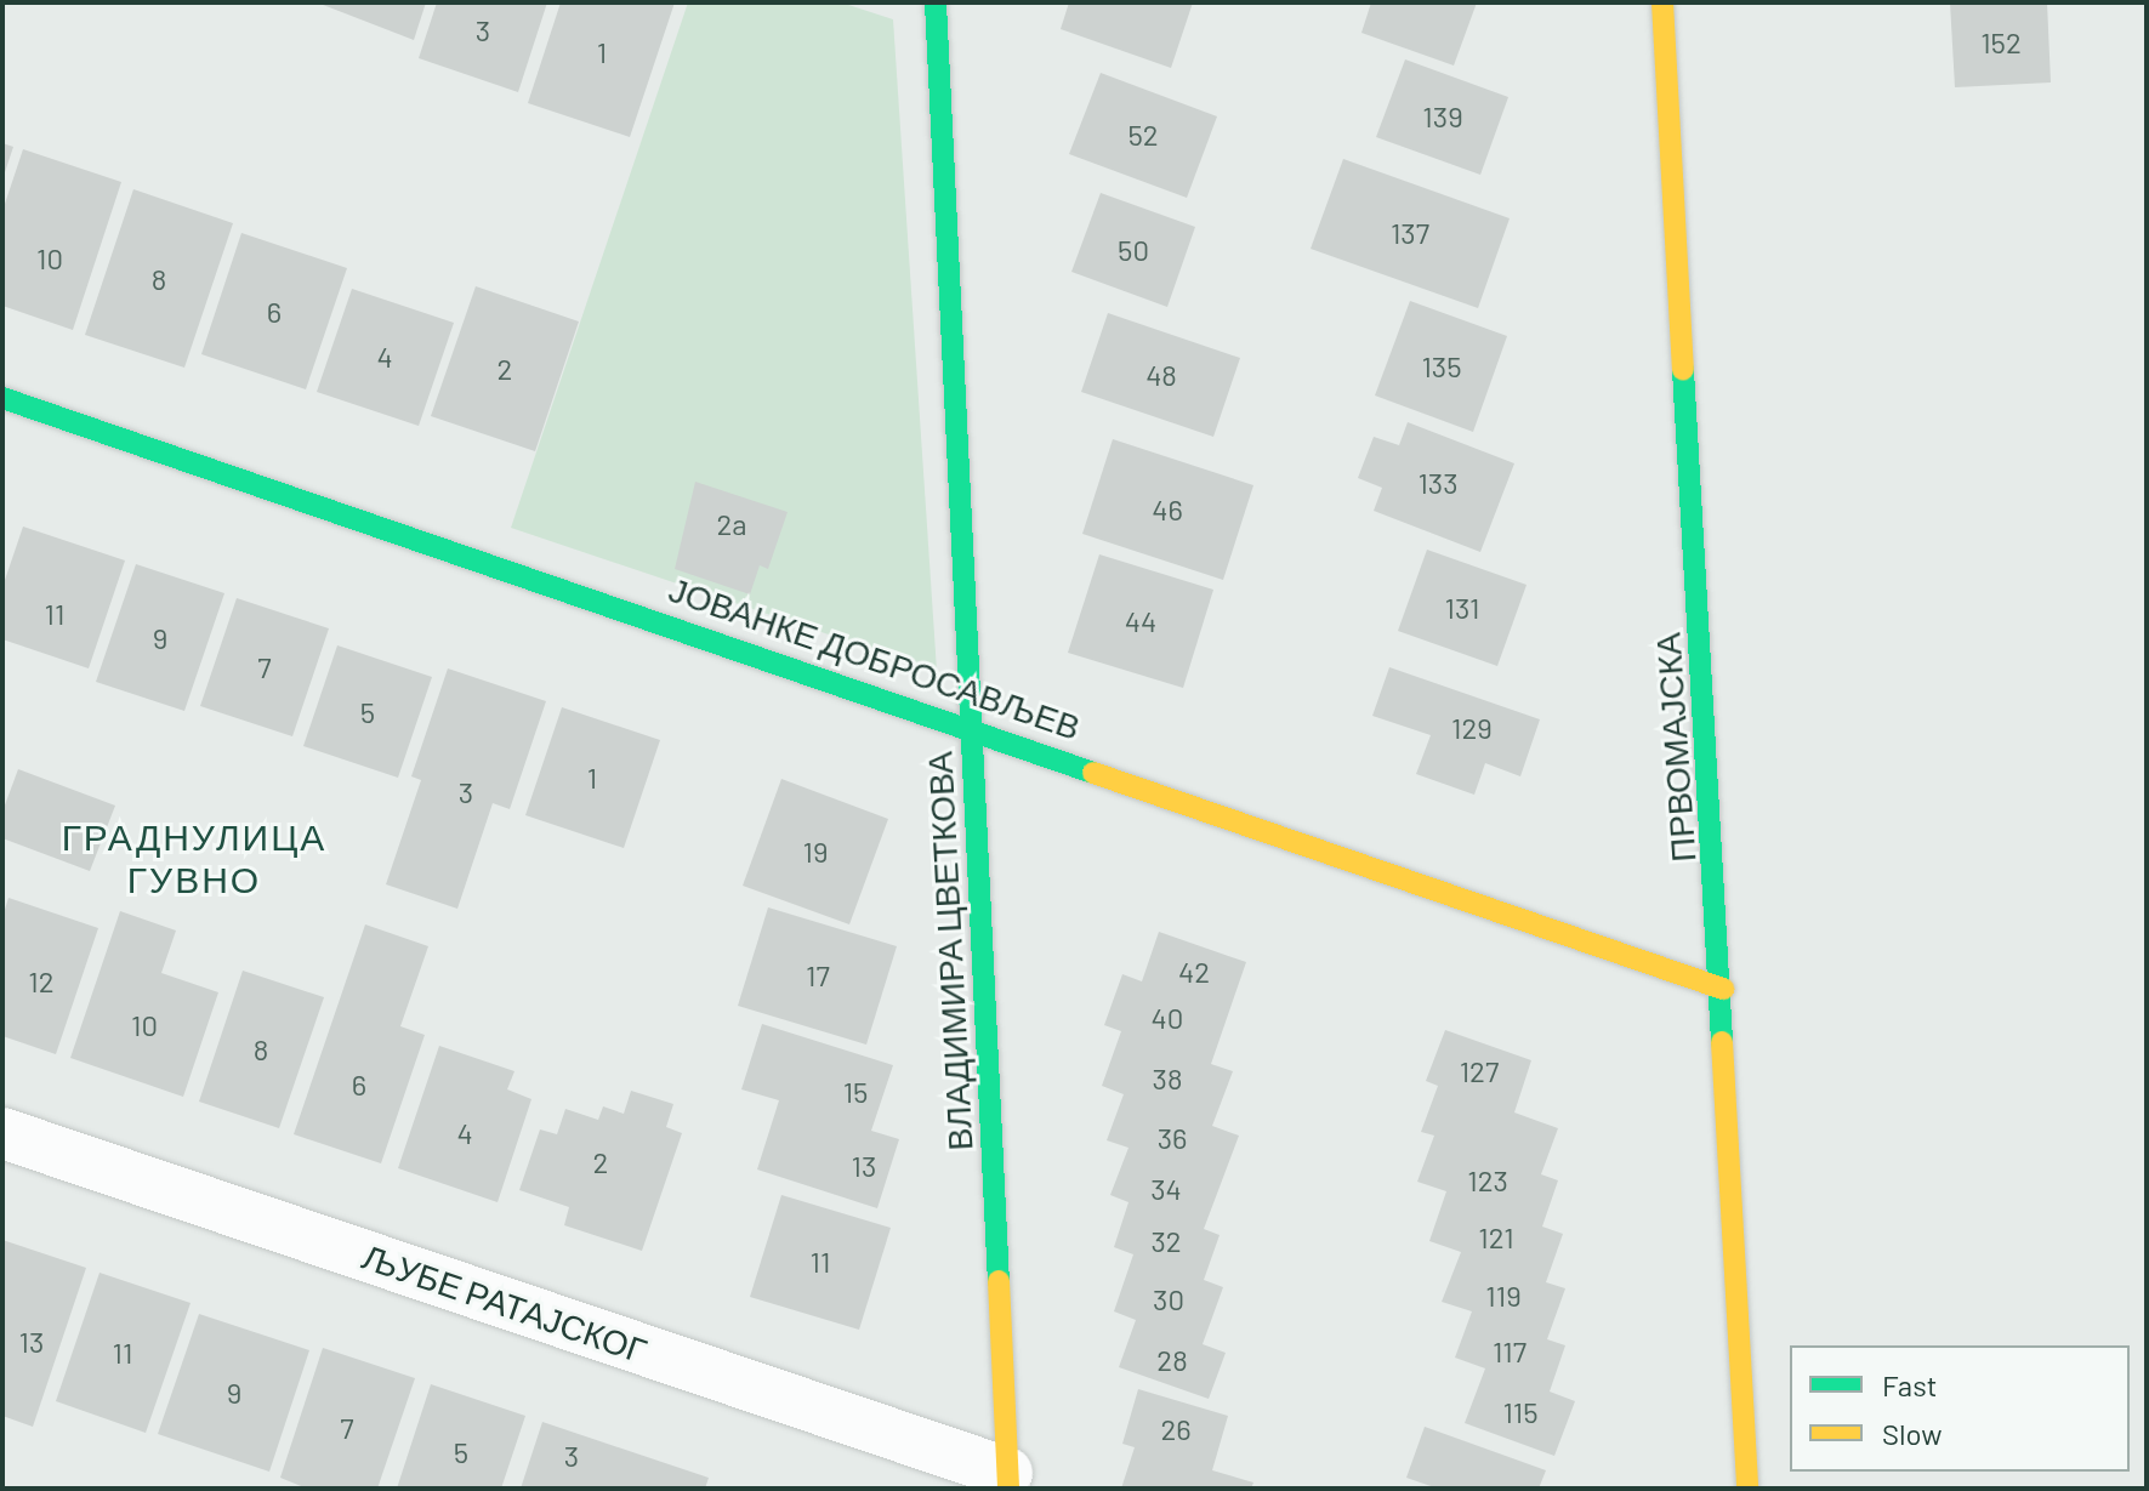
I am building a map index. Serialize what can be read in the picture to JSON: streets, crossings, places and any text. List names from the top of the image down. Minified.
{"streets":{"street":["ЈОВАНКЕ ДОБРОСАВЉЕВ","ПРВОМАЈСКА","ВЛАДИМИРА ЦВЕТКОВА","ЉУБЕ РАТАЈСКОГ"]},"crossings":[["ЈОВАНКЕ ДОБРОСАВЉЕВ","ПРВОМАЈСКА"],["ЈОВАНКЕ ДОБРОСАВЉЕВ","ВЛАДИМИРА ЦВЕТКОВА"],["ВЛАДИМИРА ЦВЕТКОВА","ЉУБЕ РАТАЈСКОГ"]],"districts":["ГРАДНУЛИЦА ГУВНО"],"house_numbers":["3","152","1","139","52","137","50","10","8","6","4","135","2","48","133","46","2a","131","11","44","9","7","5","129","1","3","19","42","17","12","40","10","8","127","38","6","15","4","36","2","13","123","34","121","32","11","119","30","13","117","11","28","9","115","7","26","5","3"],"legend":["Fast","Slow"]}
